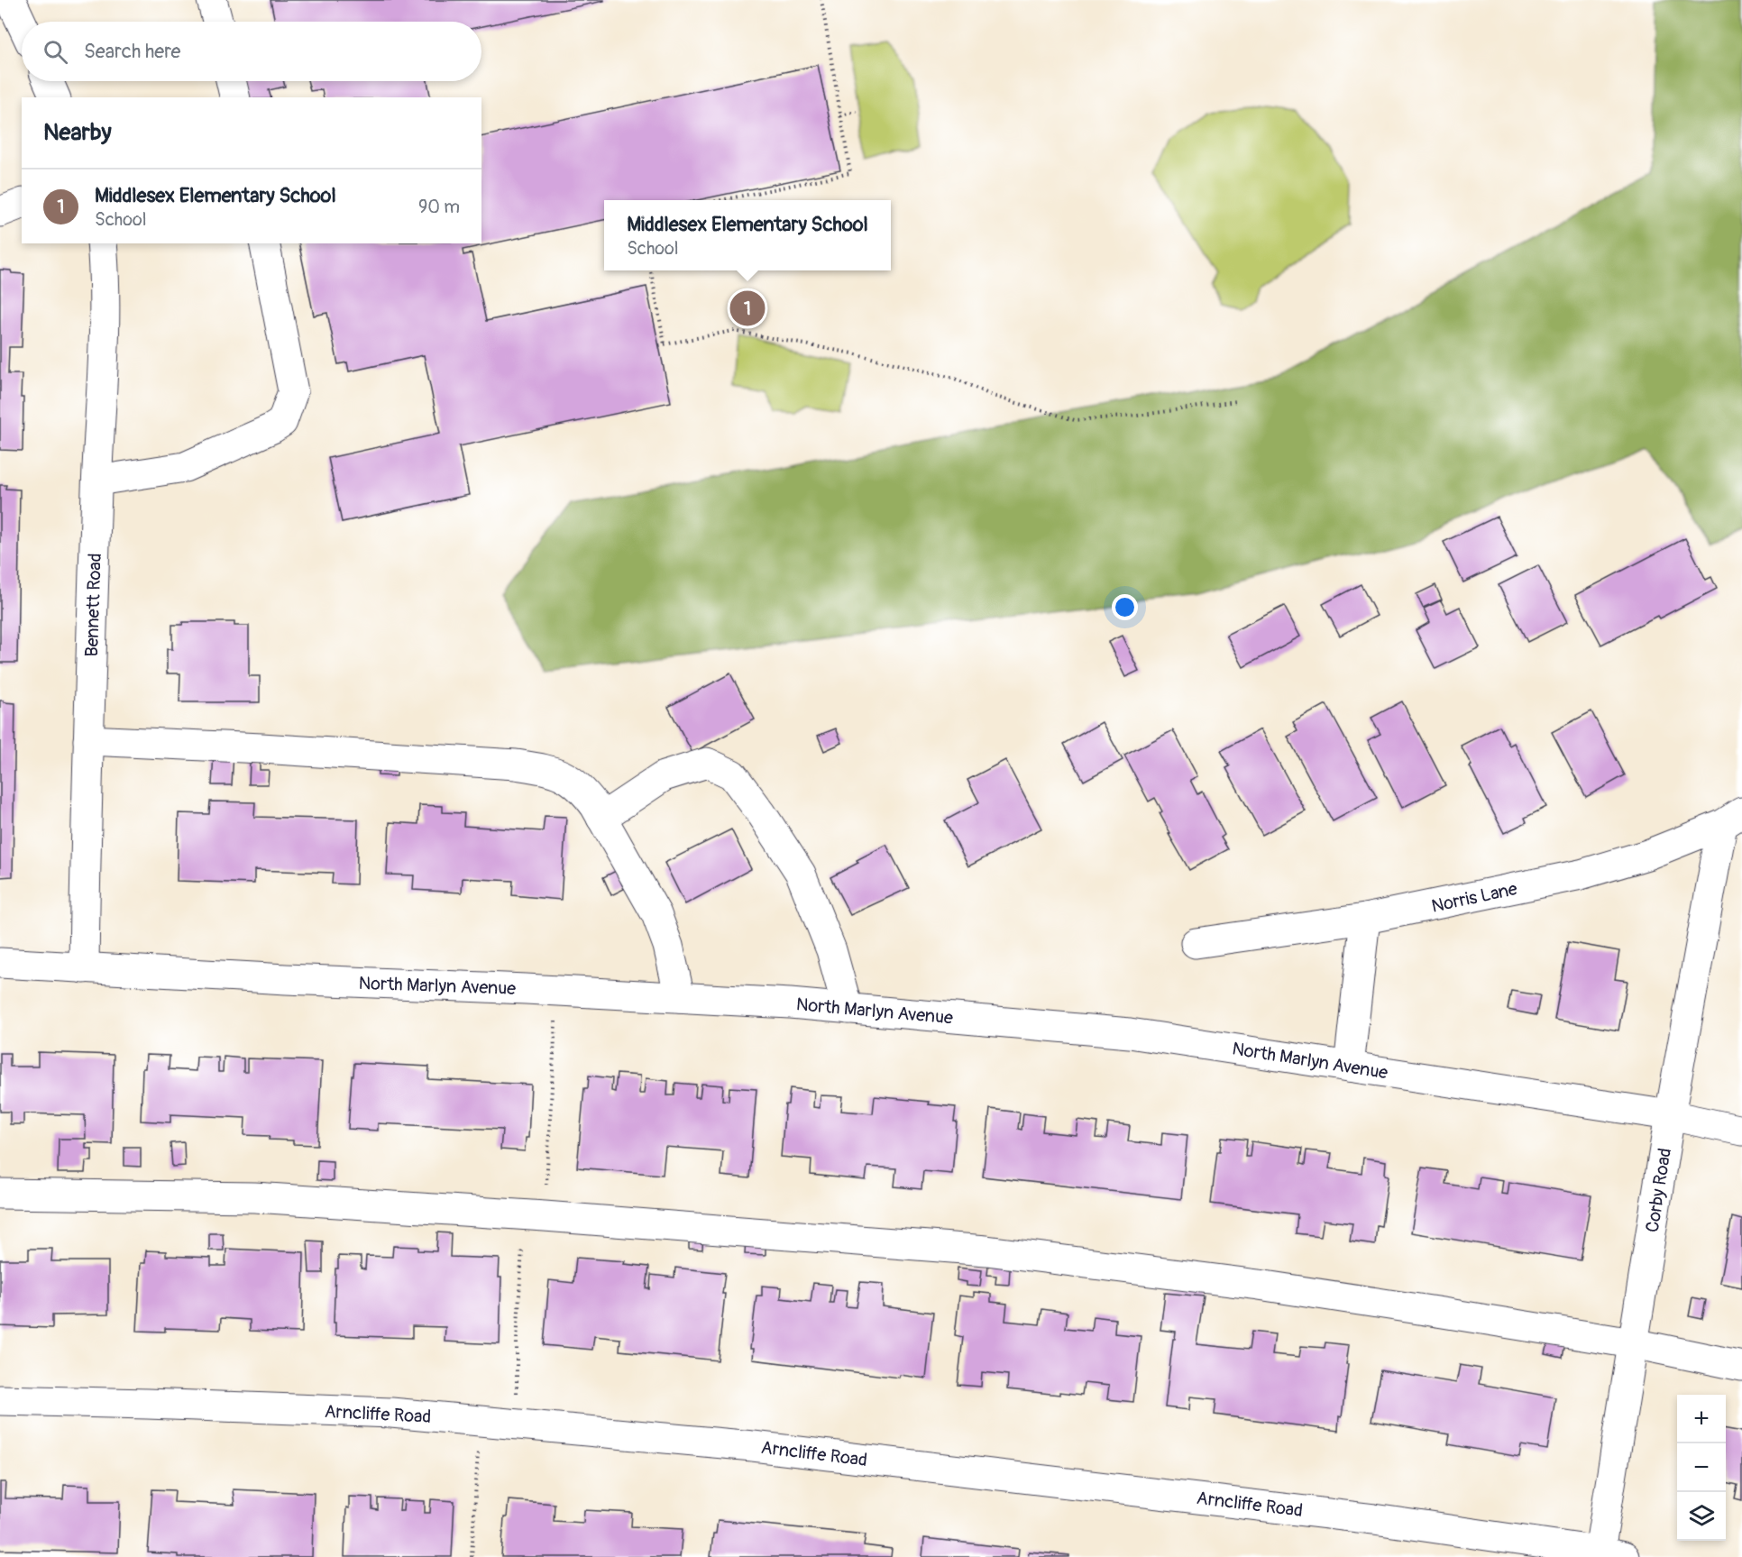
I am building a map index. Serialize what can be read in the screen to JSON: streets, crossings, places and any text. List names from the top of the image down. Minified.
{"streets":{"street":["Bennett Road","Norris Lane","North Marlyn Avenue","Corby Road","Arncliffe Road"]},"crossings":[["Bennett Road","North Marlyn Avenue"],["Norris Lane","Corby Road"],["North Marlyn Avenue","Corby Road"],["Corby Road","Arncliffe Road"]],"page":{"search":"Search here","heading":"Nearby","list":[{"mark":"1","name":"Middlesex Elementary School","note":"School","value":"90 m"}],"popup":["Middlesex Elementary School","School"],"pins":"1","map_buttons":["+","−"]}}
